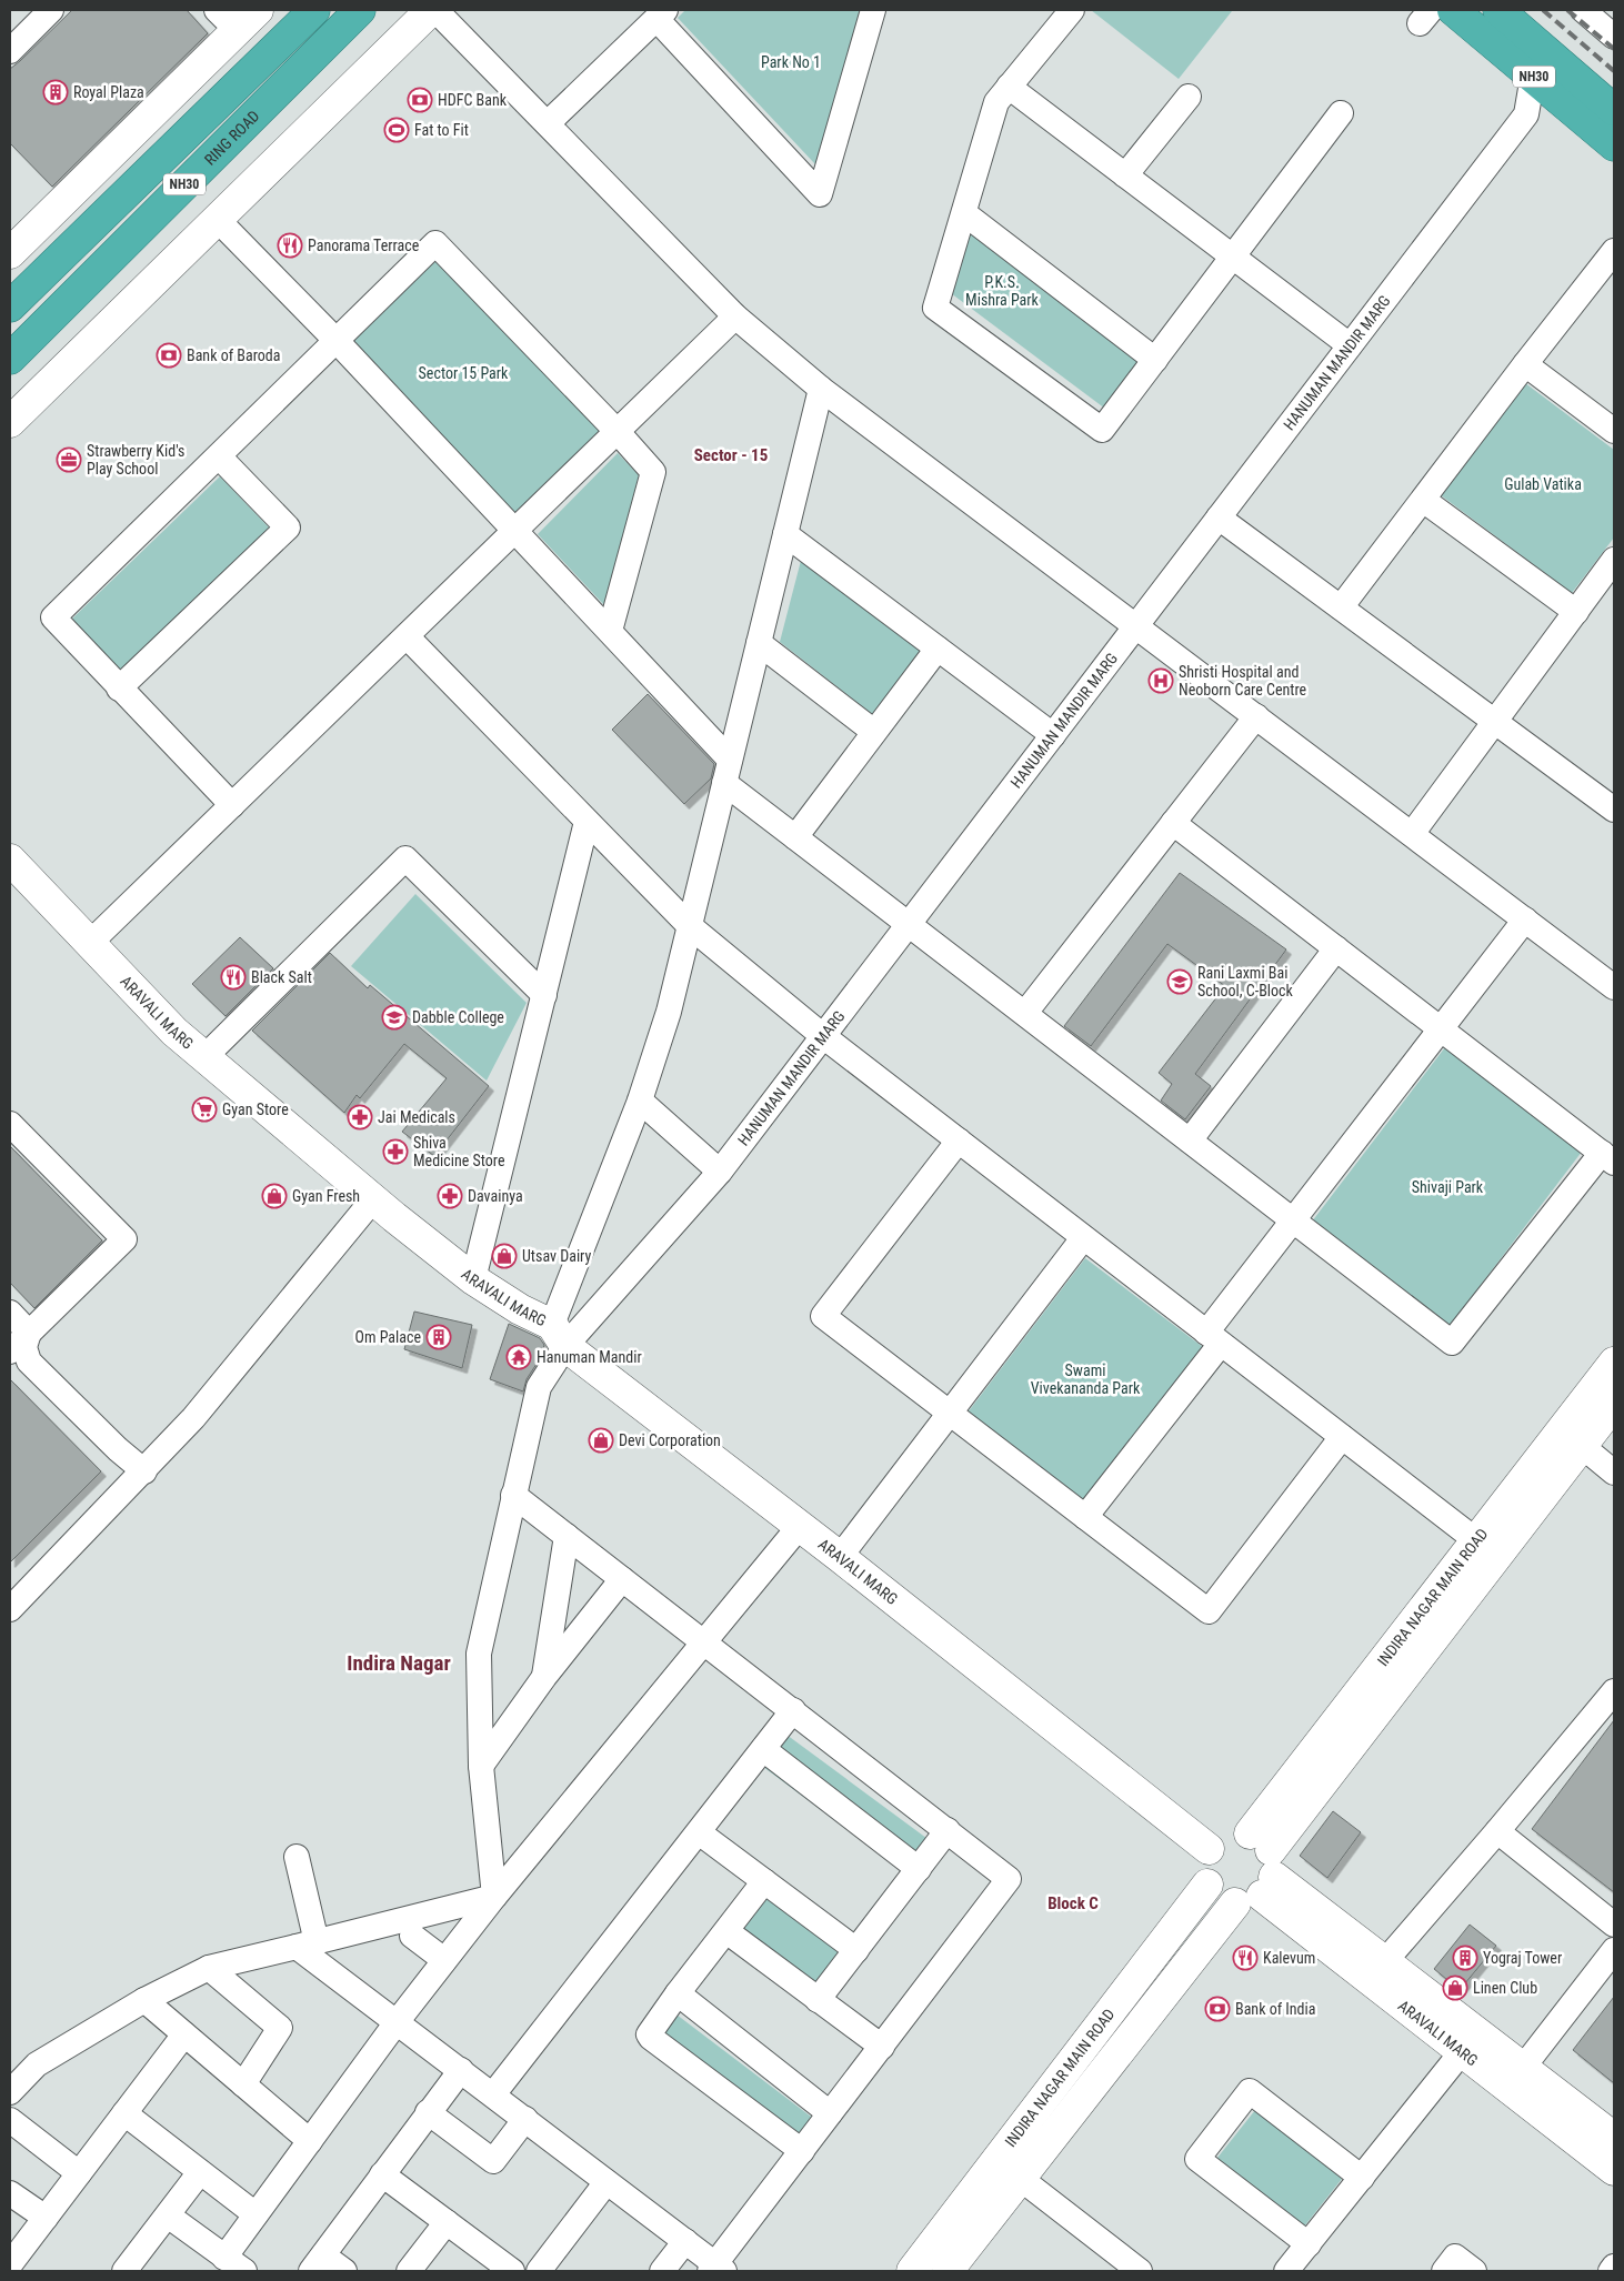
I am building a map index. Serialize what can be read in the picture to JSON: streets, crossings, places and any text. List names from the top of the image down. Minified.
{"streets":{"highway":["NH30","RING ROAD"],"street":["HANUMAN MANDIR MARG","ARAVALI MARG","INDIRA NAGAR MAIN ROAD"]},"crossings":[["NH30","HANUMAN MANDIR MARG"],["HANUMAN MANDIR MARG","ARAVALI MARG"],["ARAVALI MARG","INDIRA NAGAR MAIN ROAD"]],"districts":["Sector - 15","Indira Nagar","Block C"],"parks":["Park No 1","P.K.S. Mishra Park","Sector 15 Park","Gulab Vatika","Shivaji Park","Swami Vivekananda Park"],"places":{"building":["Royal Plaza","Om Palace","Yograj Tower"],"bank":["HDFC Bank","Bank of Baroda","Bank of India"],"sports":["Fat to Fit"],"restaurant":["Panorama Terrace","Black Salt","Kalevum"],"office":["Strawberry Kid's Play School"],"hospital":["Shristi Hospital and Neoborn Care Centre"],"school or university":["Rani Laxmi Bai School, C-Block","Dabble College"],"supermarket":["Gyan Store"],"pharmacy":["Jai Medicals","Shiva Medicine Store","Davainya"],"shop":["Gyan Fresh","Utsav Dairy","Devi Corporation","Linen Club"],"temple":["Hanuman Mandir"]}}
